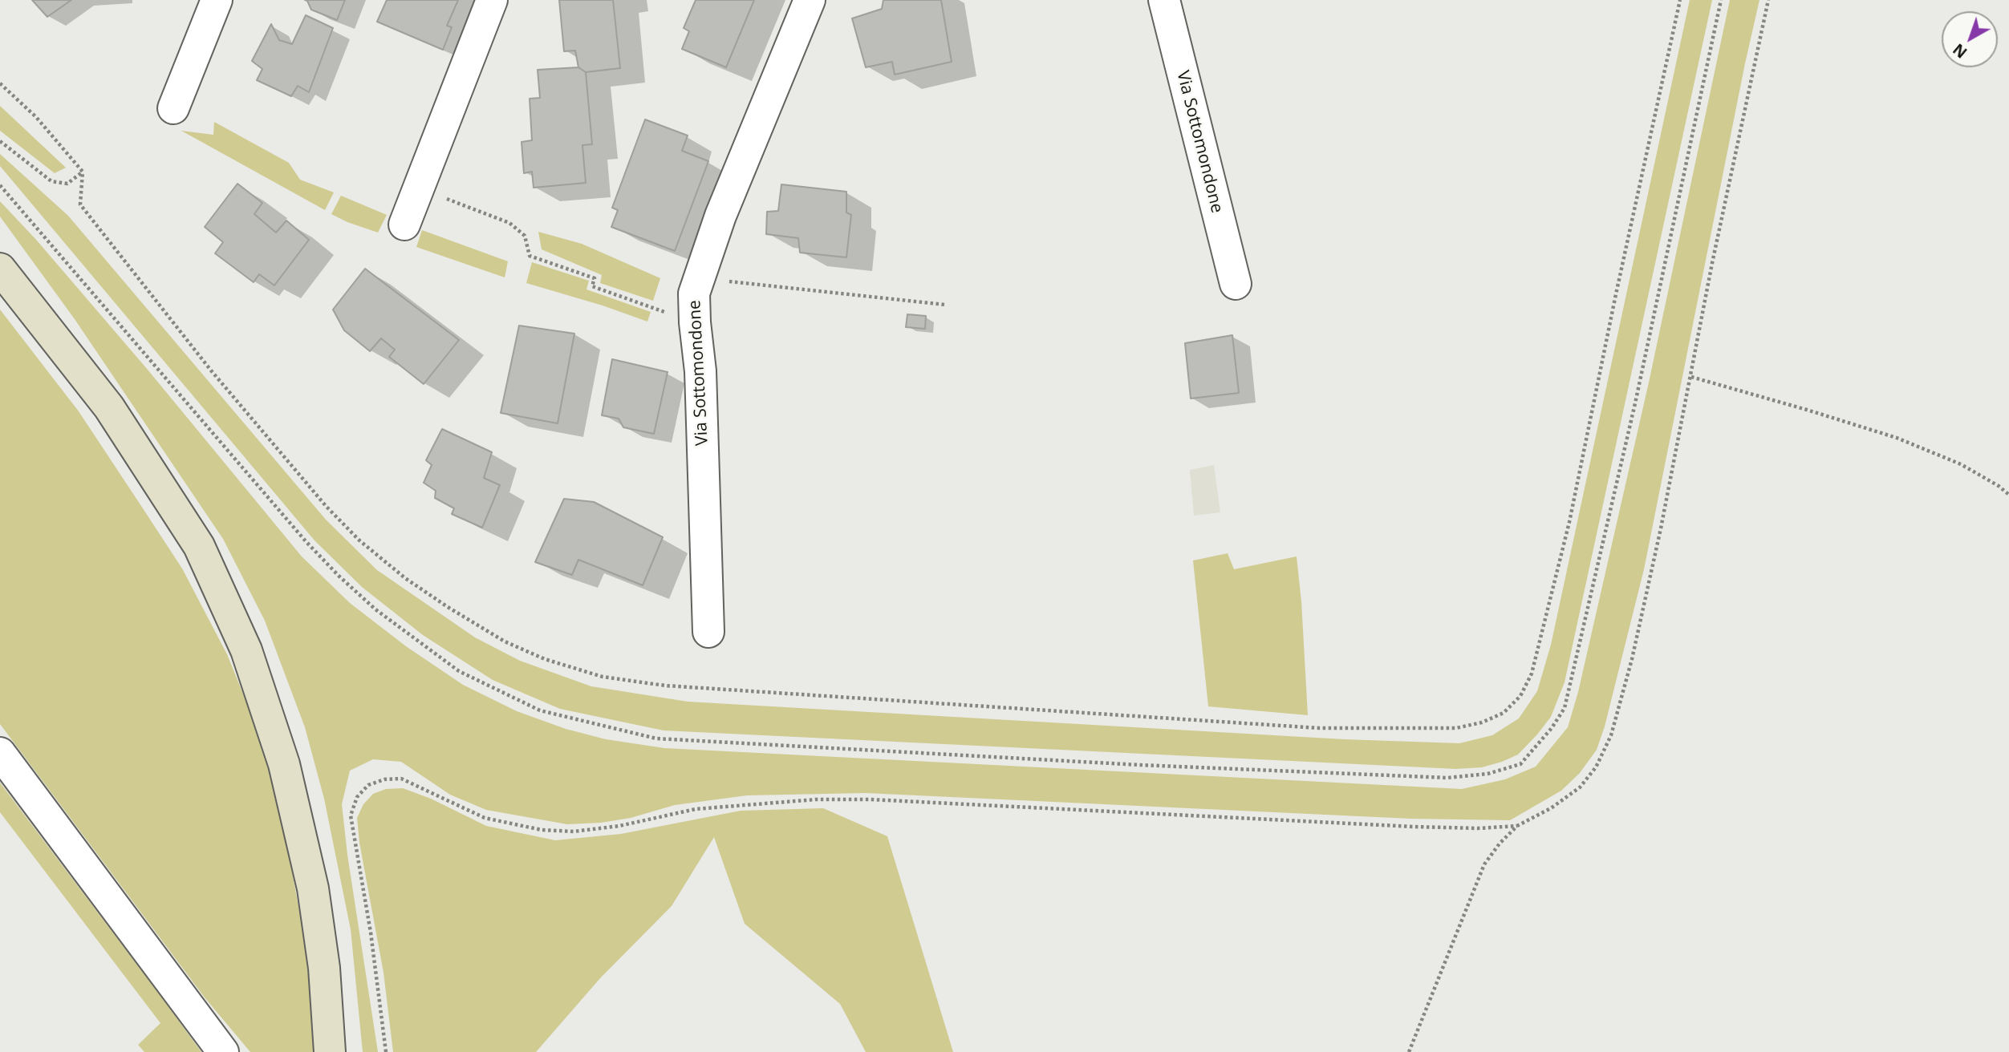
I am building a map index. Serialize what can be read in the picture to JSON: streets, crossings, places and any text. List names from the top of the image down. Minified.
{"streets":{"street":["Via Sottomondone"]},"north":"bottom left"}
